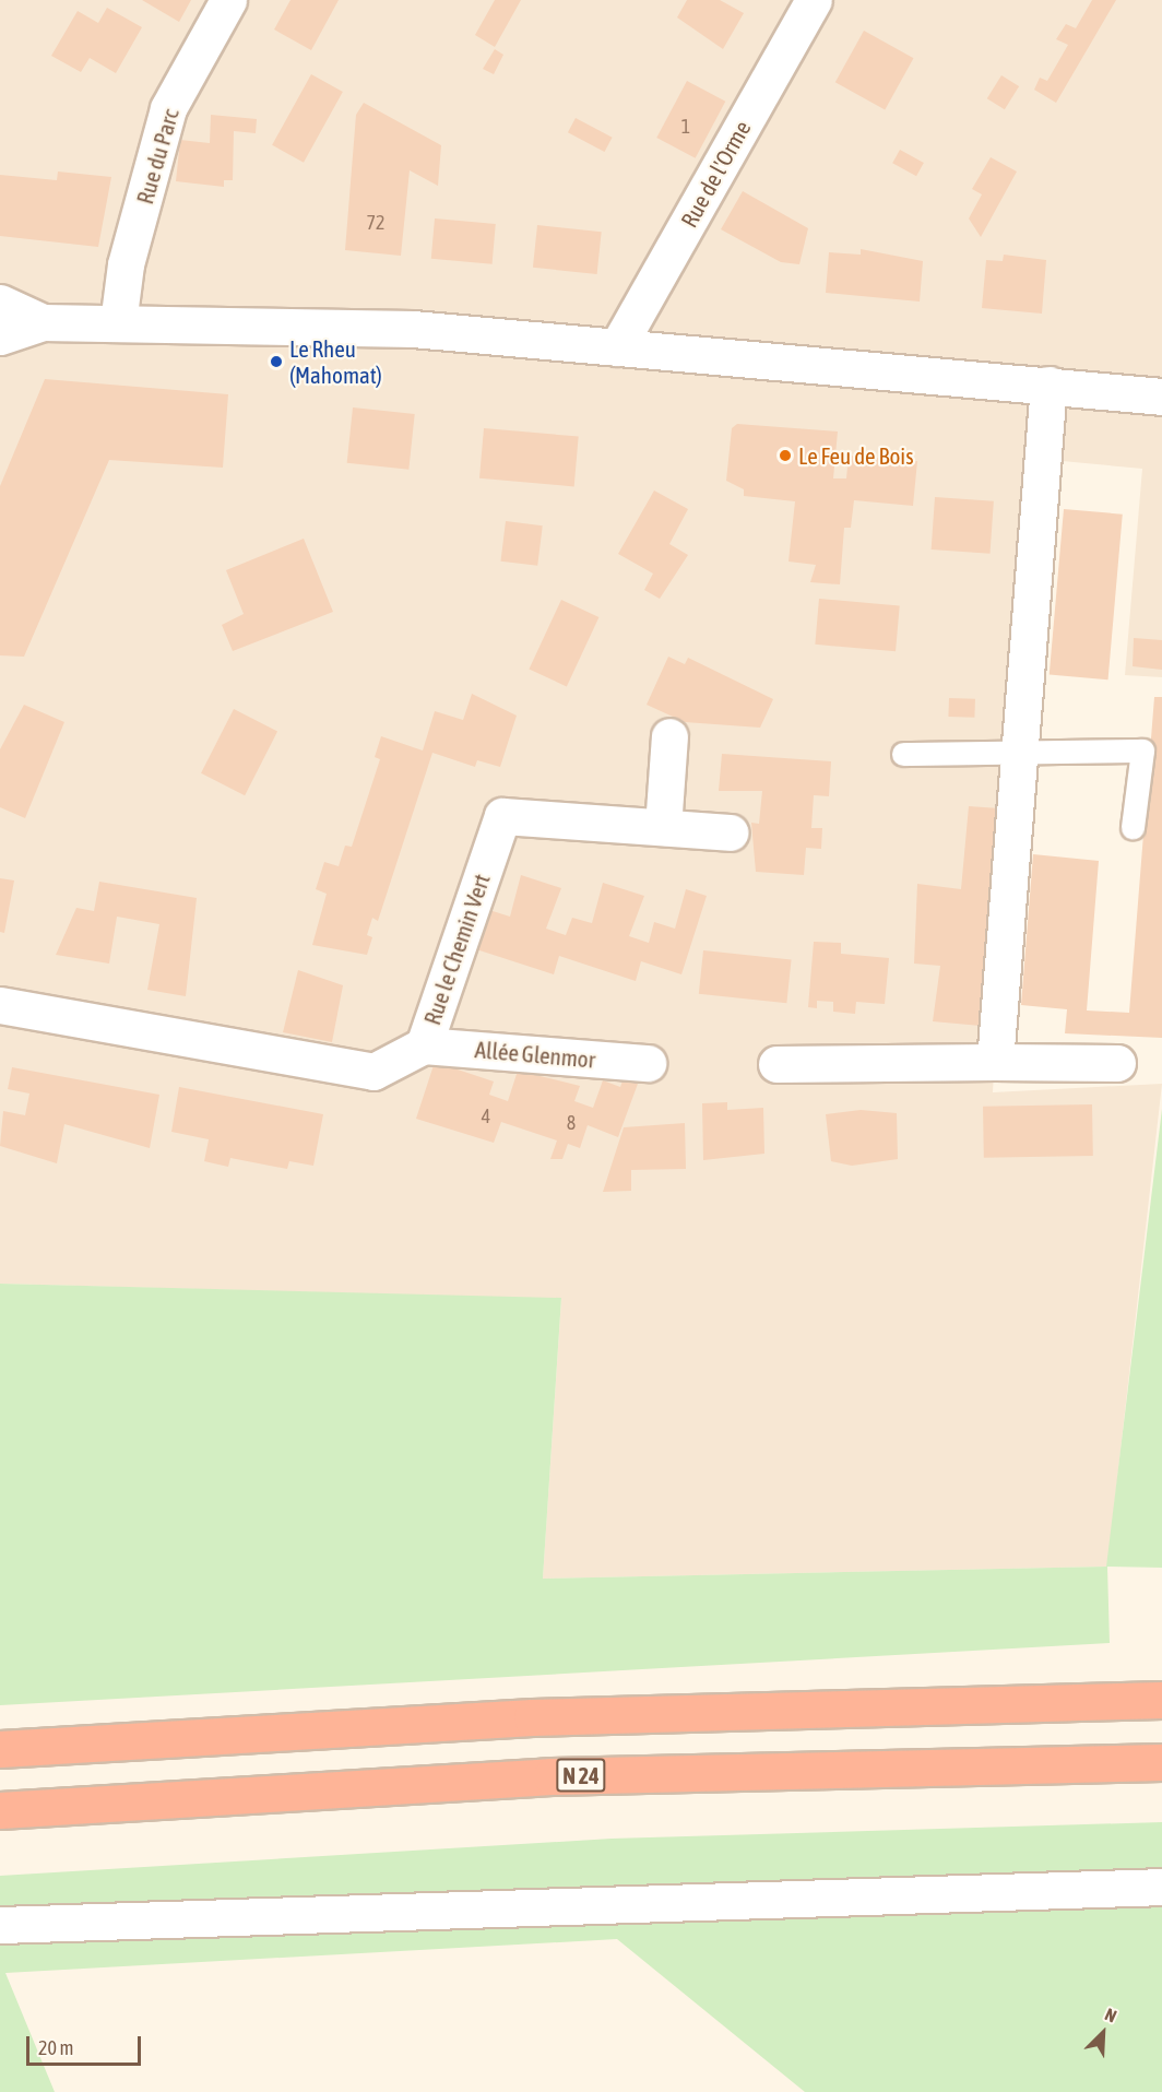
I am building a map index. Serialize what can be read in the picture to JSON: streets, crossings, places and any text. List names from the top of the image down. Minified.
{"streets":{"highway":["N 24"],"street":["Rue du Parc","Rue de l'Orme","Rue le Chemin Vert","Allée Glenmor"]},"crossings":[["Rue le Chemin Vert","Allée Glenmor"]],"places":["Le Rheu (Mahomat)","Le Feu de Bois"],"house_numbers":["1","72","4","8"],"scale_bar":"20 m","north":"top right"}
